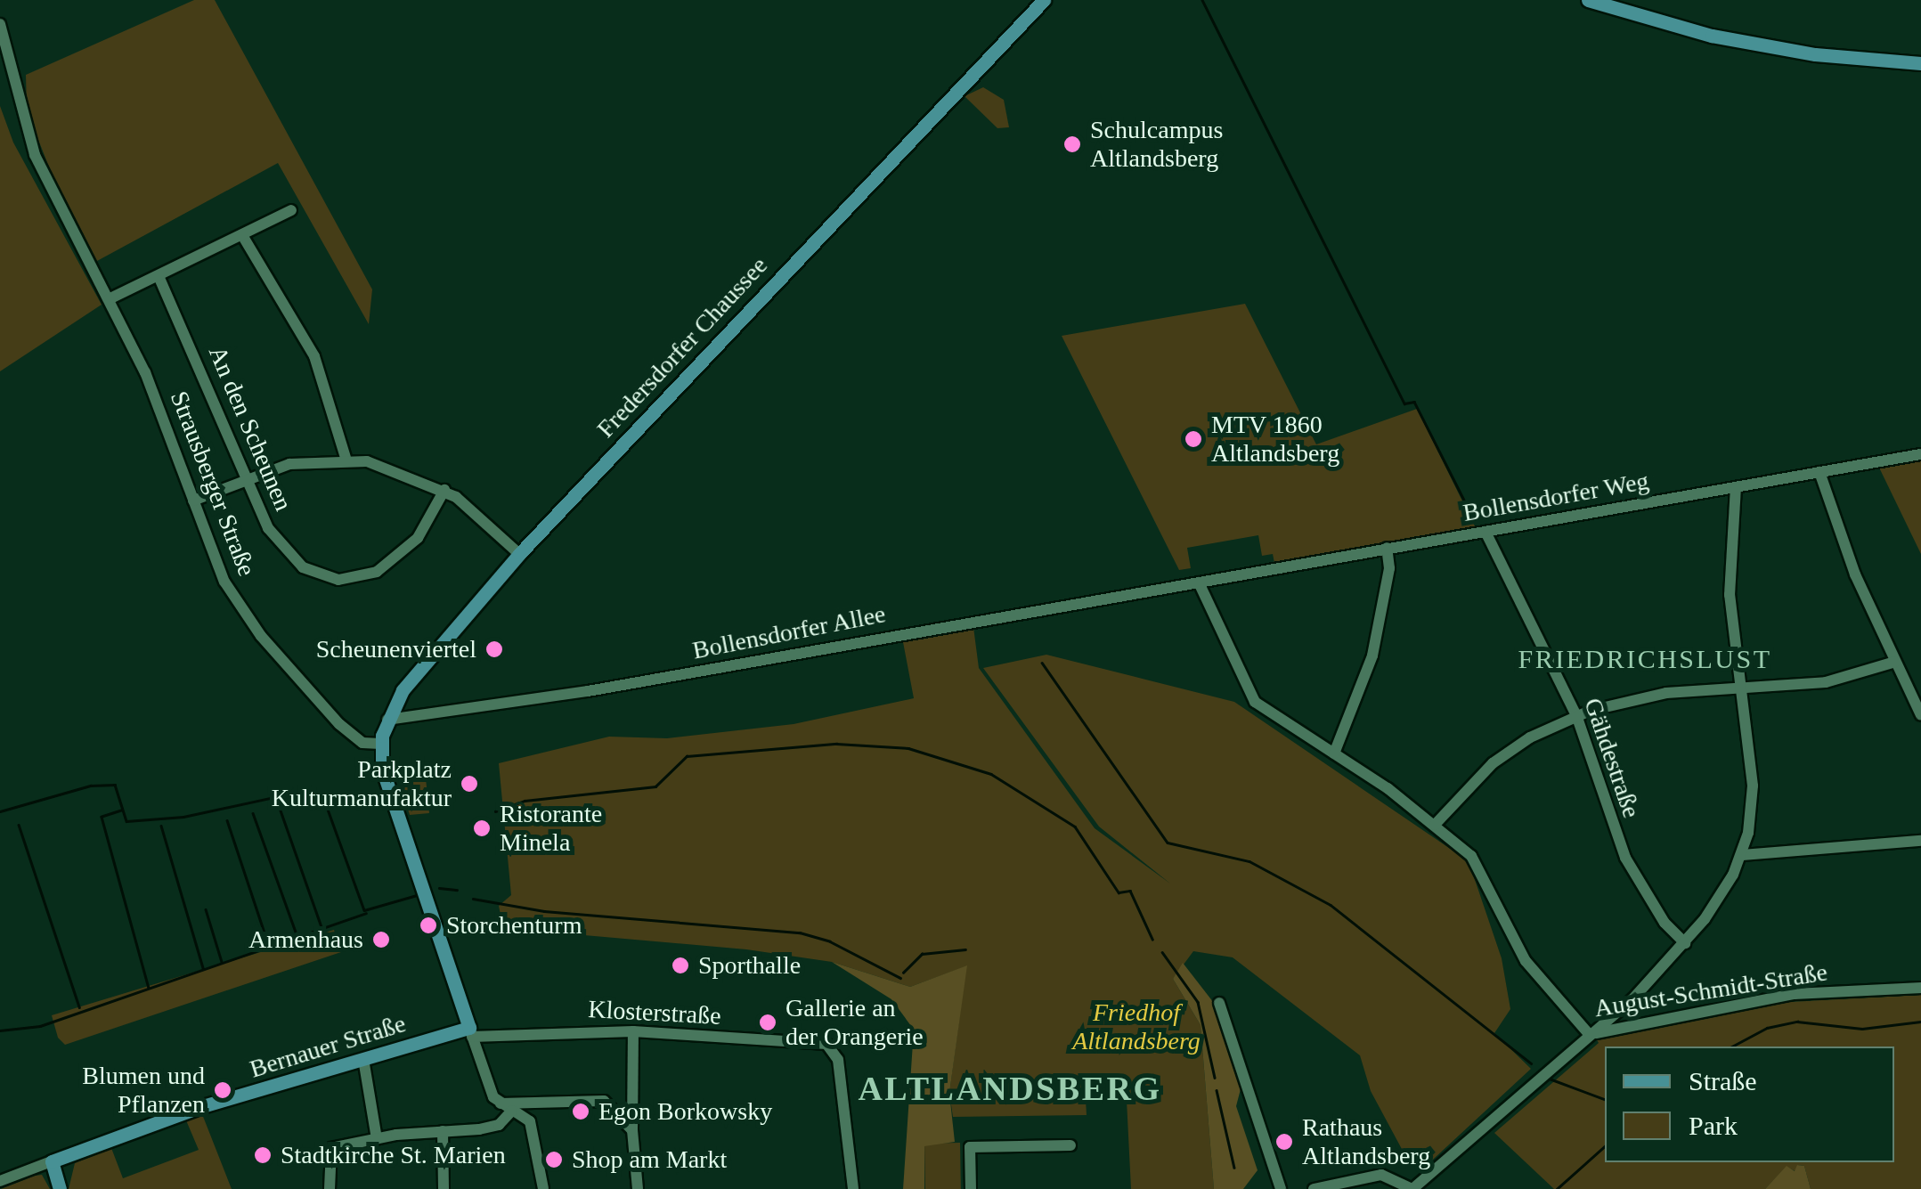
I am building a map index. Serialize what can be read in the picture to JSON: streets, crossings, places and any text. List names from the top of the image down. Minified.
{"streets":{"main road":["Fredersdorfer Chaussee","Bernauer Straße"],"street":["An den Scheunen","Strausberger Straße","Bollensdorfer Weg","Bollensdorfer Allee","Gähdestraße","August-Schmidt-Straße","Klosterstraße"]},"crossings":[["Fredersdorfer Chaussee","Strausberger Straße"],["Fredersdorfer Chaussee","Bollensdorfer Allee"],["Bollensdorfer Weg","Bollensdorfer Allee"],["Bollensdorfer Weg","Gähdestraße"],["Bollensdorfer Weg","August-Schmidt-Straße"],["Bollensdorfer Allee","August-Schmidt-Straße"],["Klosterstraße","Bernauer Straße"]],"districts":["FRIEDRICHSLUST","ALTLANDSBERG"],"parks":["Friedhof Altlandsberg"],"places":["Schulcampus Altlandsberg","MTV 1860 Altlandsberg","Scheunenviertel","Parkplatz Kulturmanufaktur","Ristorante Minela","Storchenturm","Armenhaus","Sporthalle","Gallerie an der Orangerie","Blumen und Pflanzen","Egon Borkowsky","Rathaus Altlandsberg","Stadtkirche St. Marien","Shop am Markt"],"legend":["Straße","Park"]}
